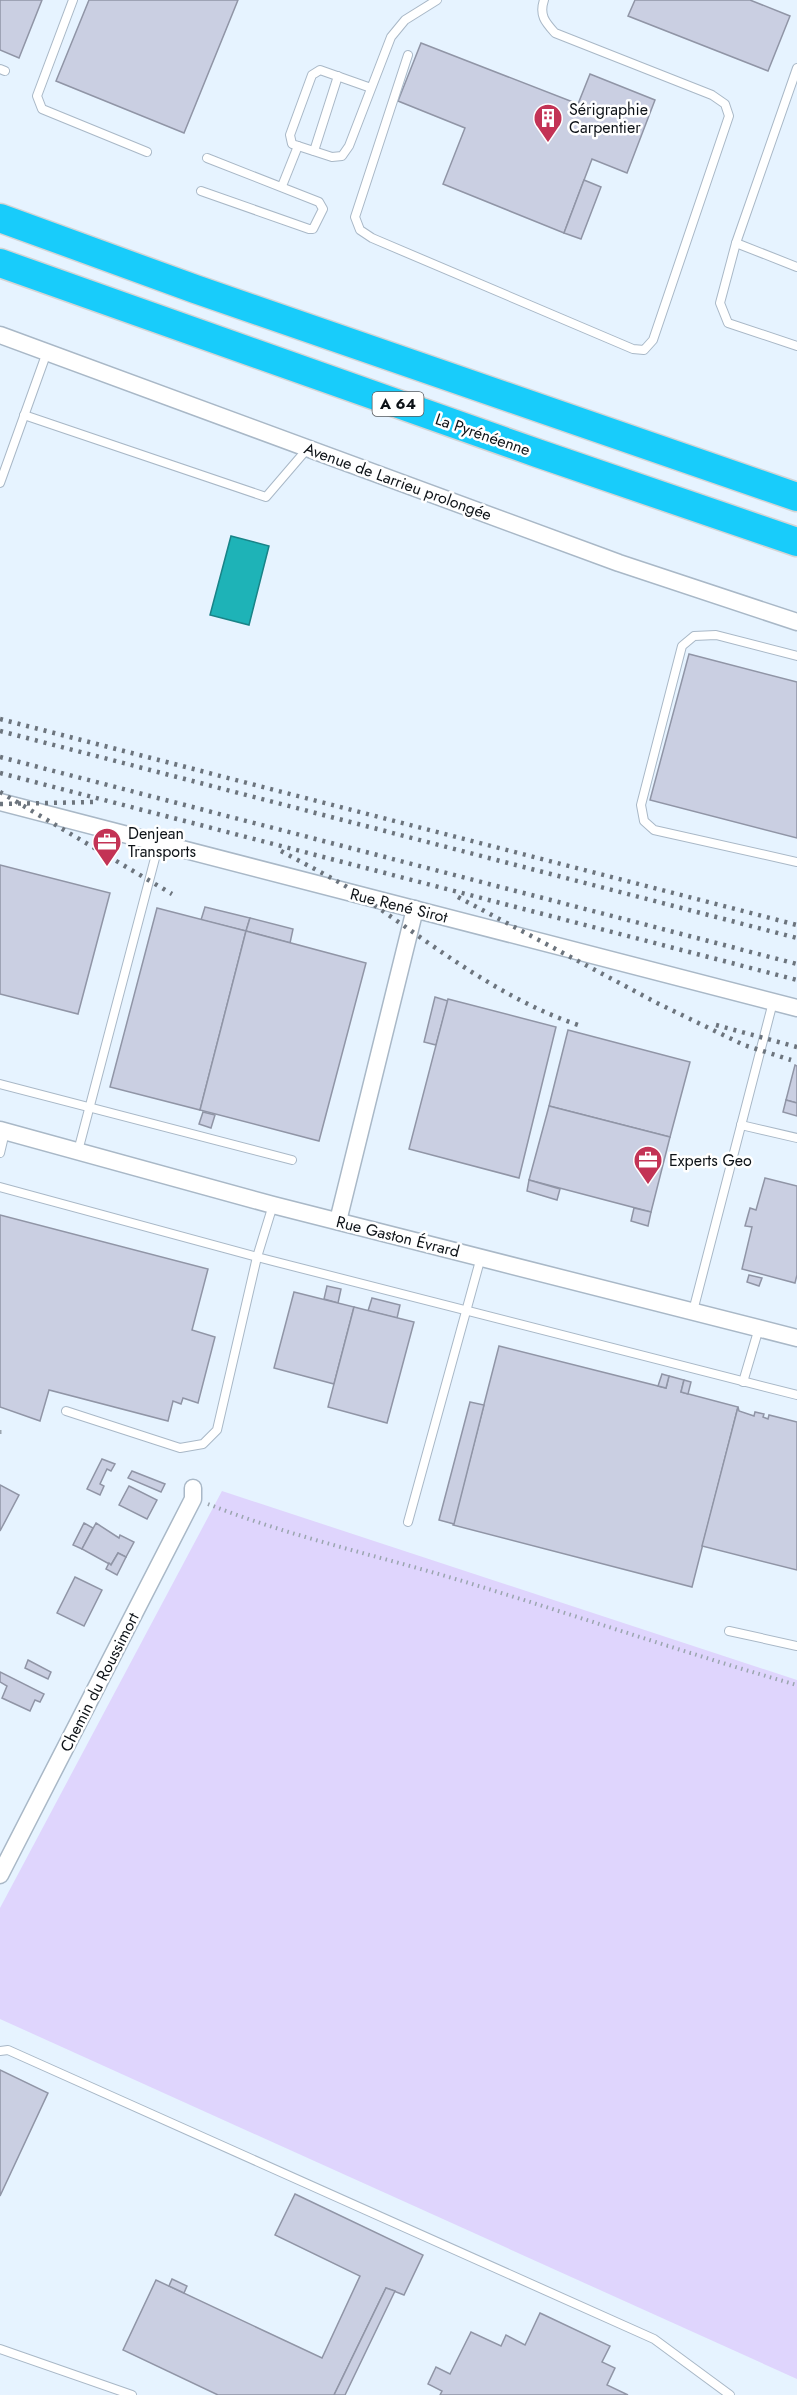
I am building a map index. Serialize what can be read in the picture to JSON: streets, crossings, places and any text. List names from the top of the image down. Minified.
{"streets":{"highway":["A 64","La Pyrénéenne"],"street":["Avenue de Larrieu prolongée","Rue René Sirot","Rue Gaston Évrard","Chemin du Roussimort"]},"places":{"building":["Sérigraphie Carpentier"],"office":["Denjean Transports","Experts Geo"]}}
